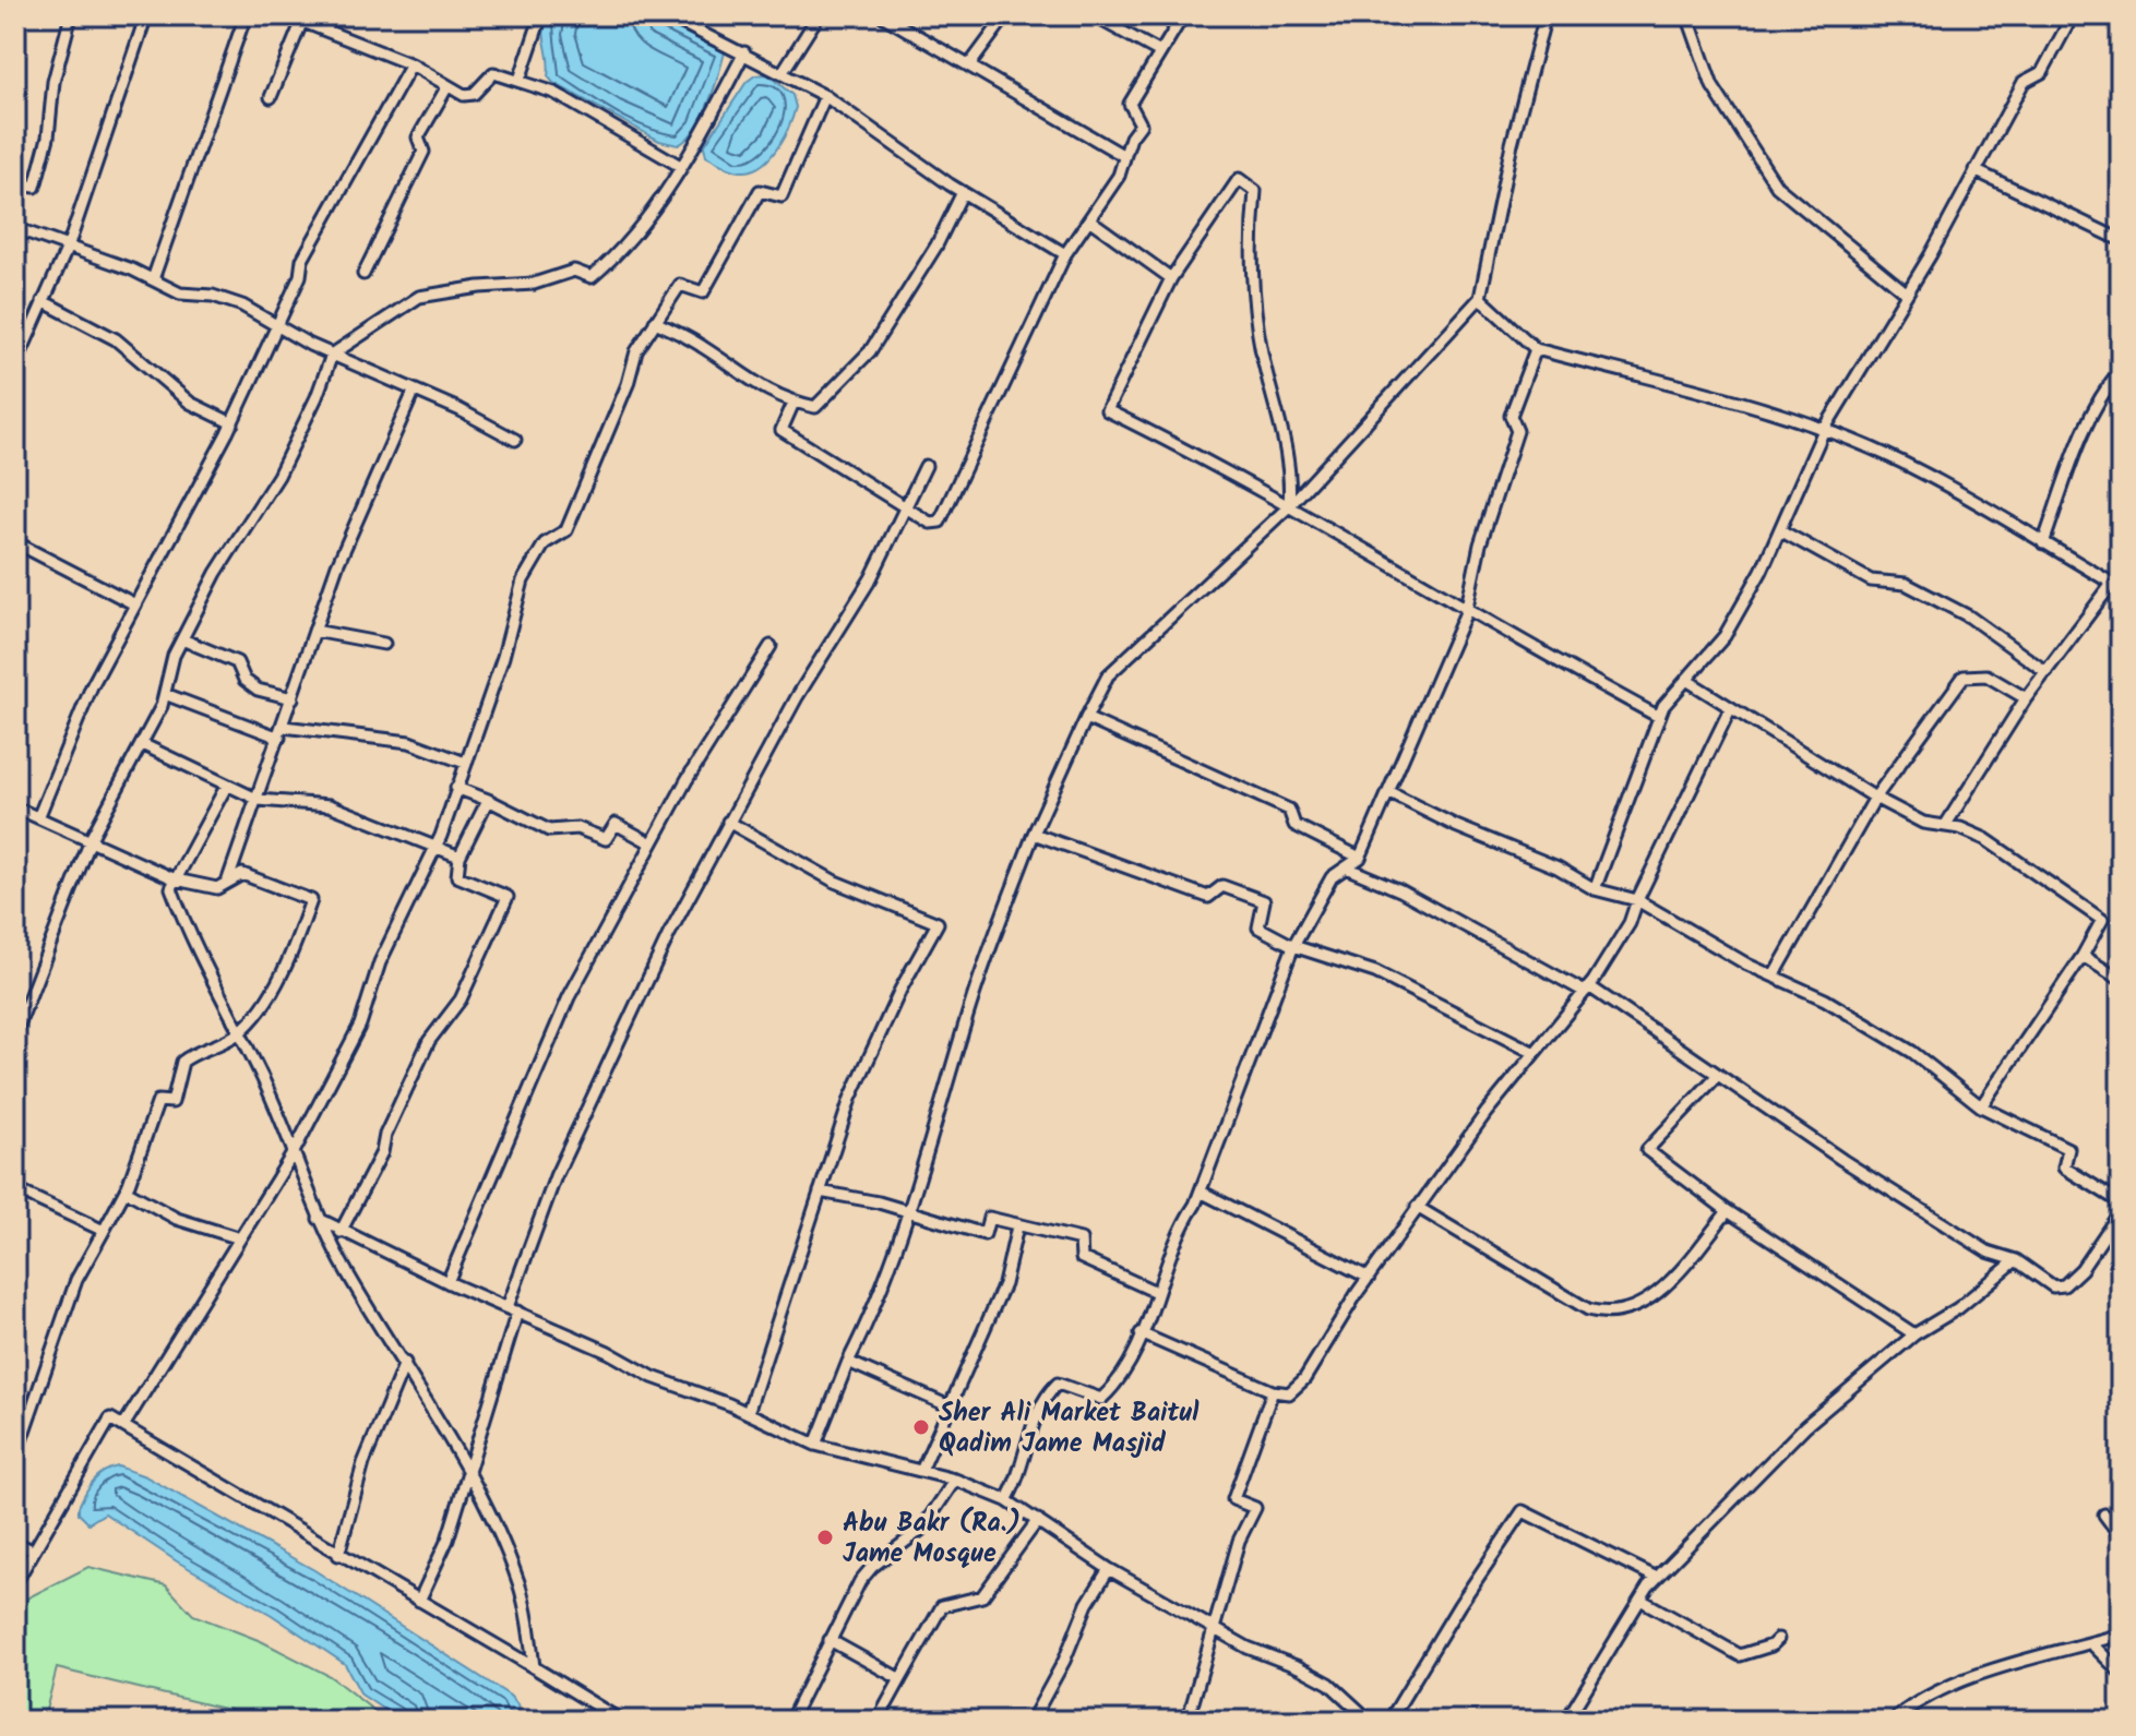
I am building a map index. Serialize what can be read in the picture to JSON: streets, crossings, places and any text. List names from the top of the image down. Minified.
{"places":["Sher Ali Market Baitul Qadim Jame Masjid","Abu Bakr (Ra.) Jame Mosque"]}
